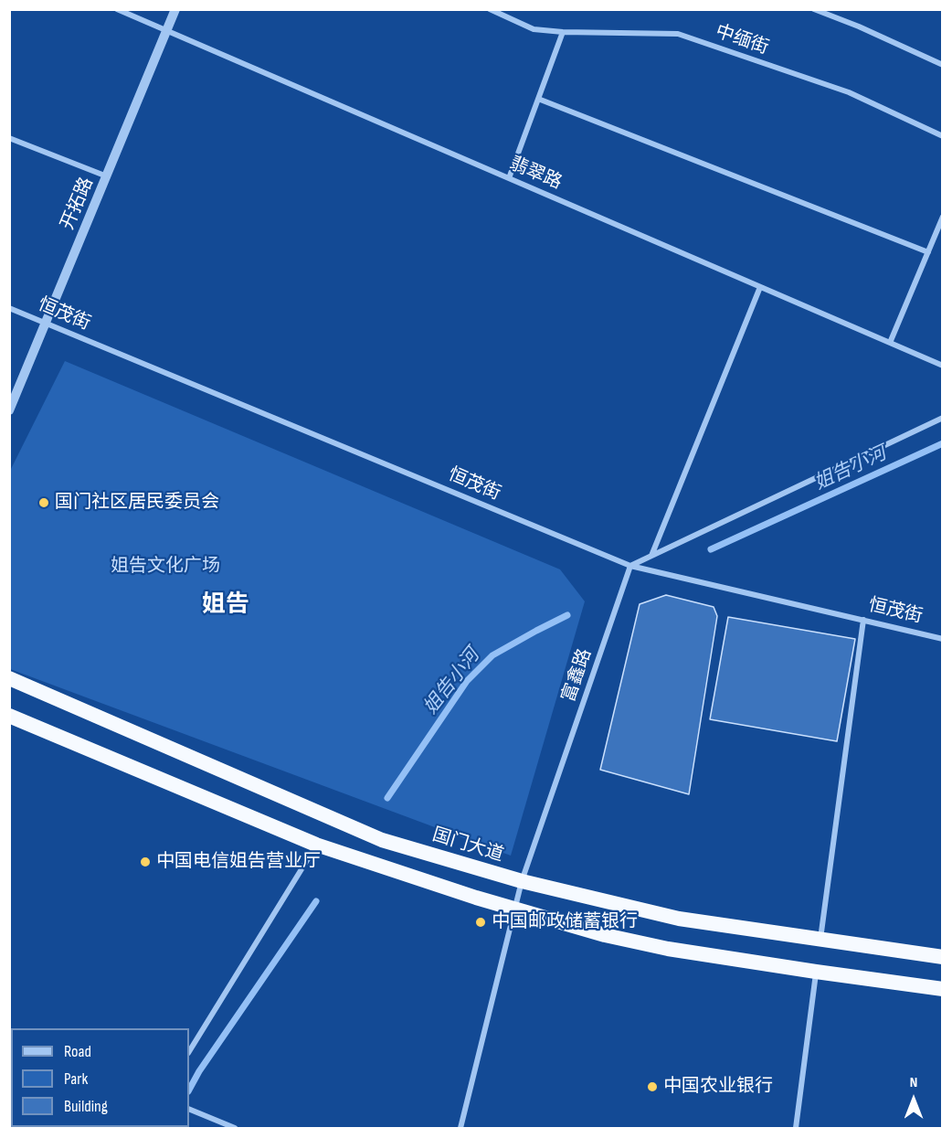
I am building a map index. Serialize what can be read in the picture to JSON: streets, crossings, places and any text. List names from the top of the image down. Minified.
{"streets":{"highway":["国门大道"],"street":["中缅街","翡翠路","开拓路","恒茂街","富鑫路"]},"crossings":[["翡翠路","开拓路"],["开拓路","恒茂街"],["恒茂街","富鑫路"],["富鑫路","国门大道"]],"districts":["姐告"],"water":["姐告小河"],"parks":["姐告文化广场"],"places":["国门社区居民委员会","中国电信姐告营业厅","中国邮政储蓄银行","中国农业银行"],"legend":["Road","Park","Building"],"north":"top"}
